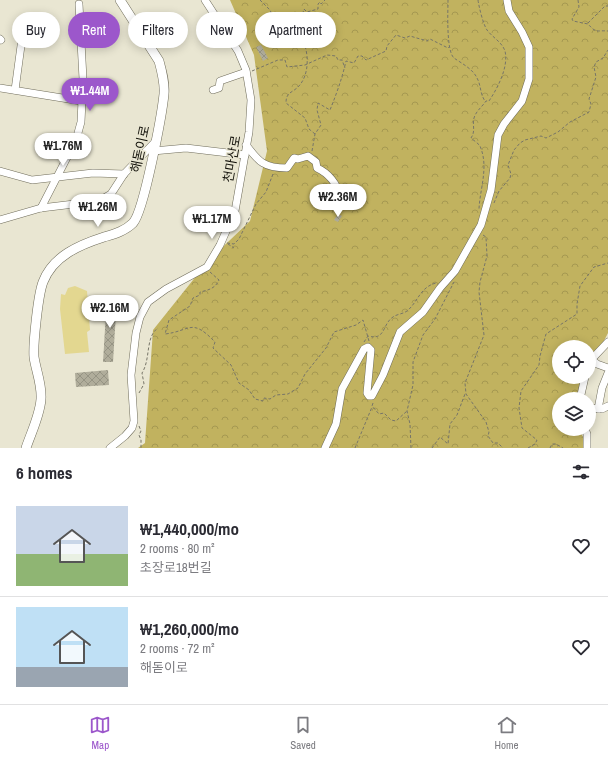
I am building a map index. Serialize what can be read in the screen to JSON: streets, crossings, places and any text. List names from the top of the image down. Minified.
{"streets":{"main road":["해돋이로"],"street":["천마산로"]},"page":{"chip":["Buy","Rent","Filters","New","Apartment"],"price":["₩1.44M","₩1.76M","₩2.36M","₩1.26M","₩1.17M","₩2.16M"],"heading":"6 homes","list":[{"name":"₩1,440,000/mo","note":"2 rooms · 80 m² · 초장로18번길"},{"name":"₩1,260,000/mo","note":"2 rooms · 72 m² · 해돋이로"}],"tabs":["Map","Saved","Home"]}}
